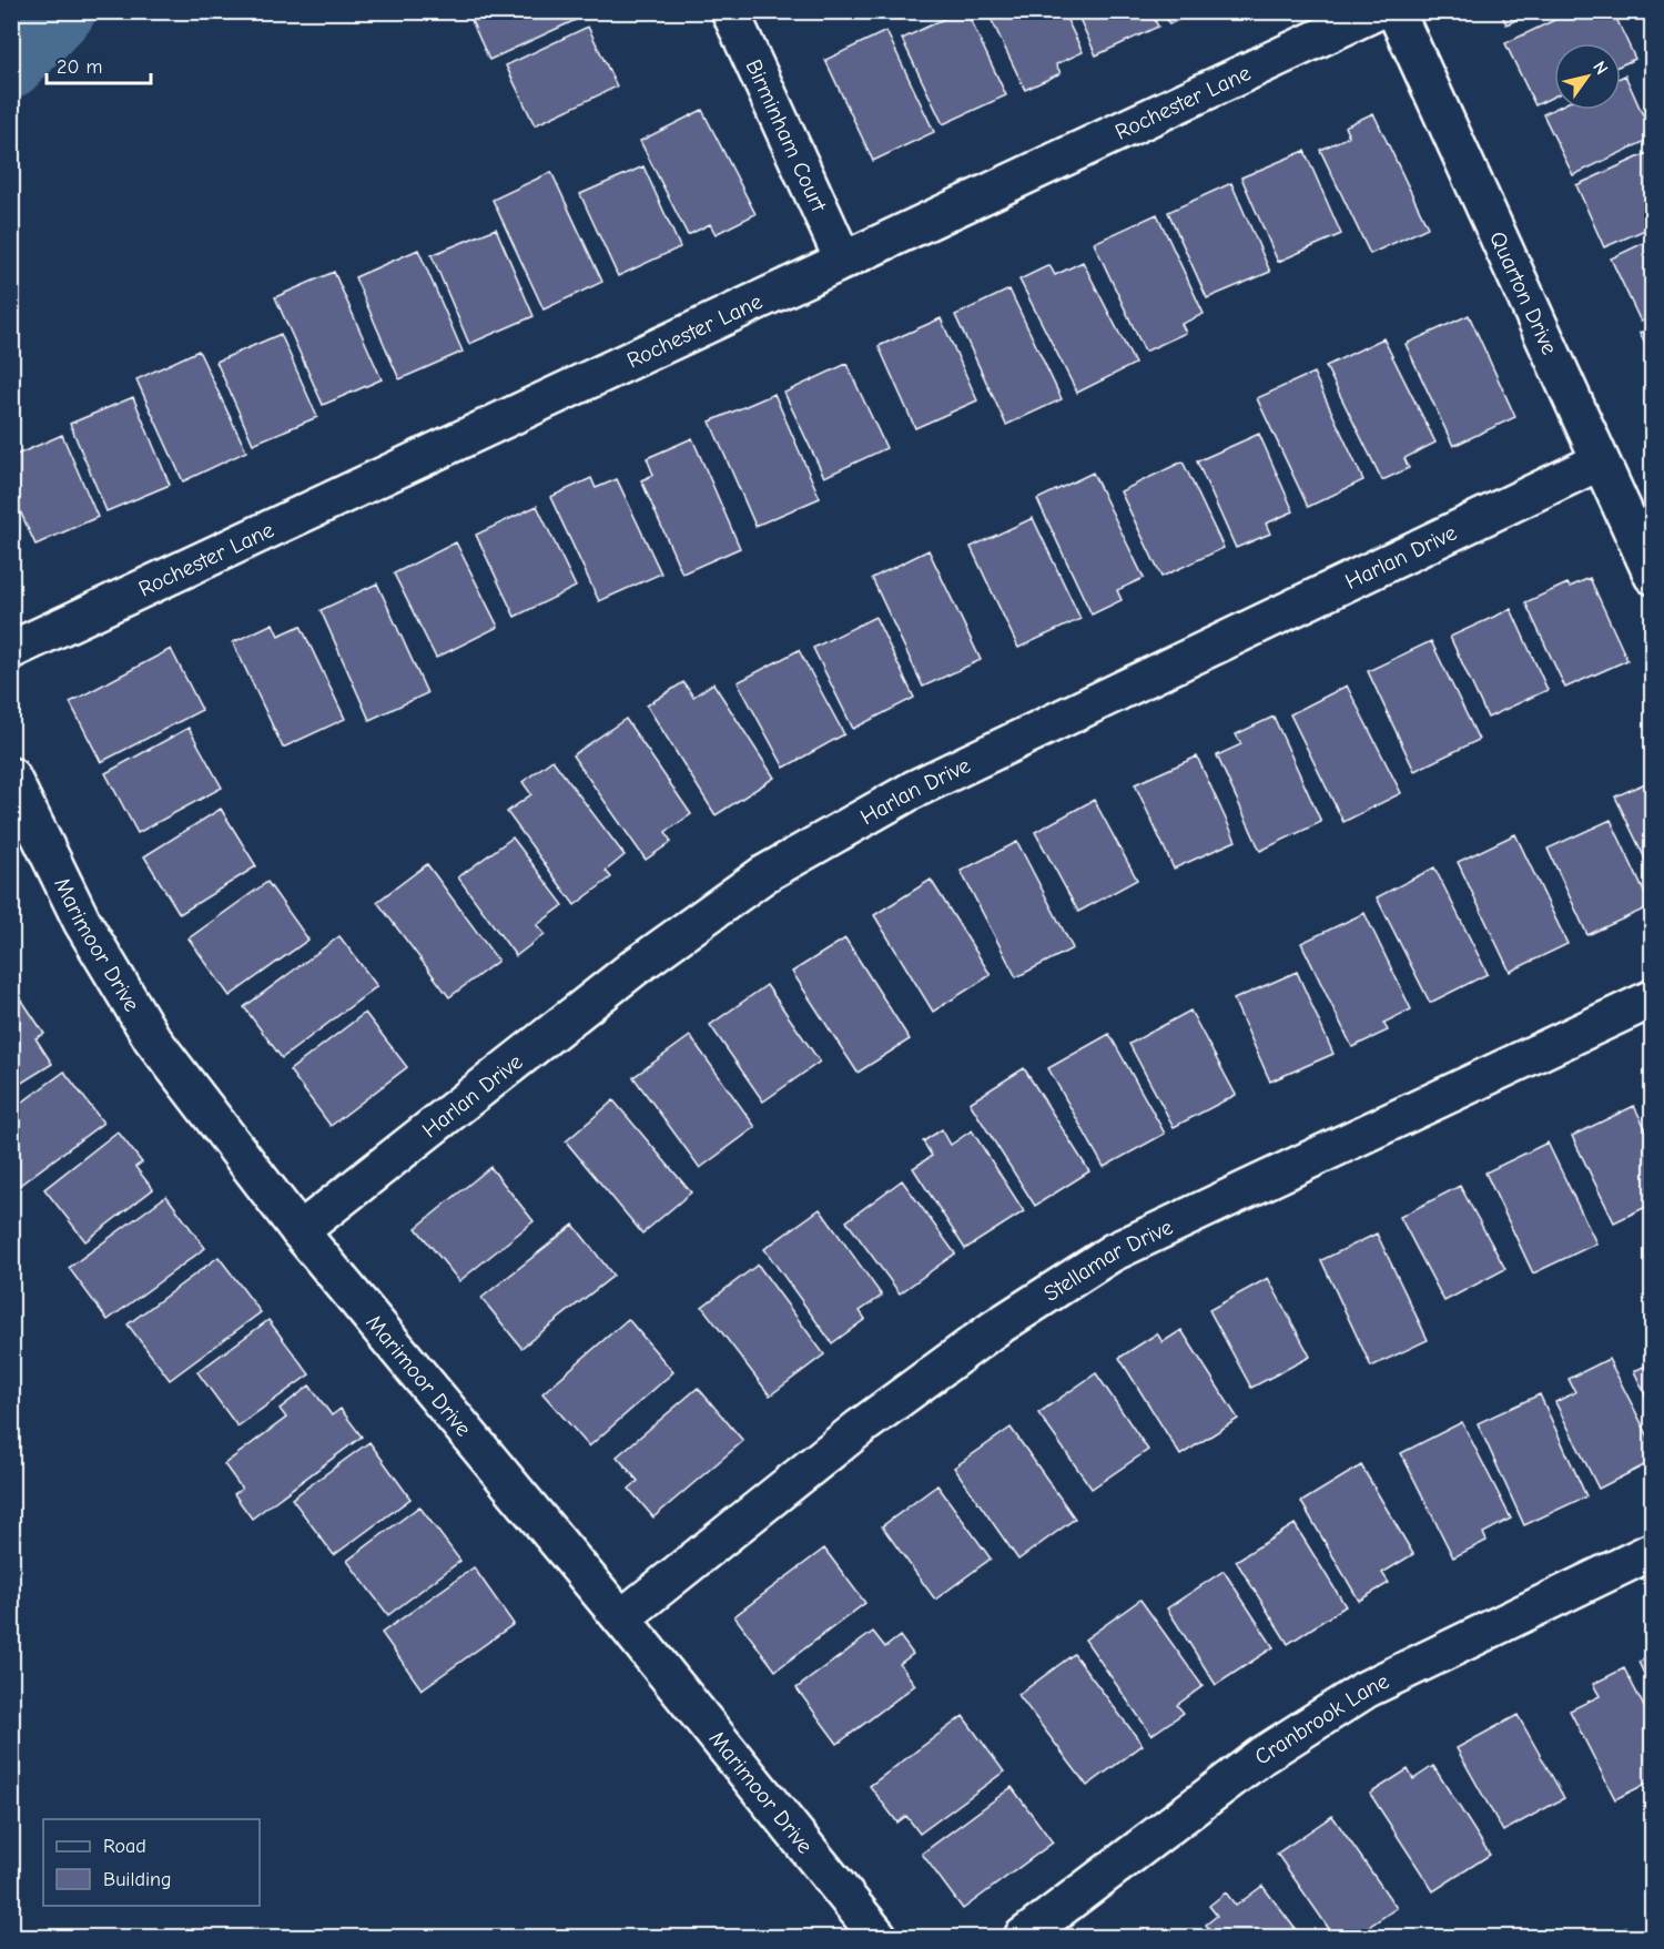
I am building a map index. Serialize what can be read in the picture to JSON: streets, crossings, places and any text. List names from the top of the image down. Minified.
{"streets":{"street":["Rochester Lane","Birminham Court","Quarton Drive","Harlan Drive","Marimoor Drive","Stellamar Drive","Cranbrook Lane"]},"crossings":[["Rochester Lane","Birminham Court"],["Quarton Drive","Harlan Drive"],["Harlan Drive","Marimoor Drive"],["Marimoor Drive","Stellamar Drive"]],"legend":["Road","Building"],"scale_bar":"20 m","north":"top right"}
